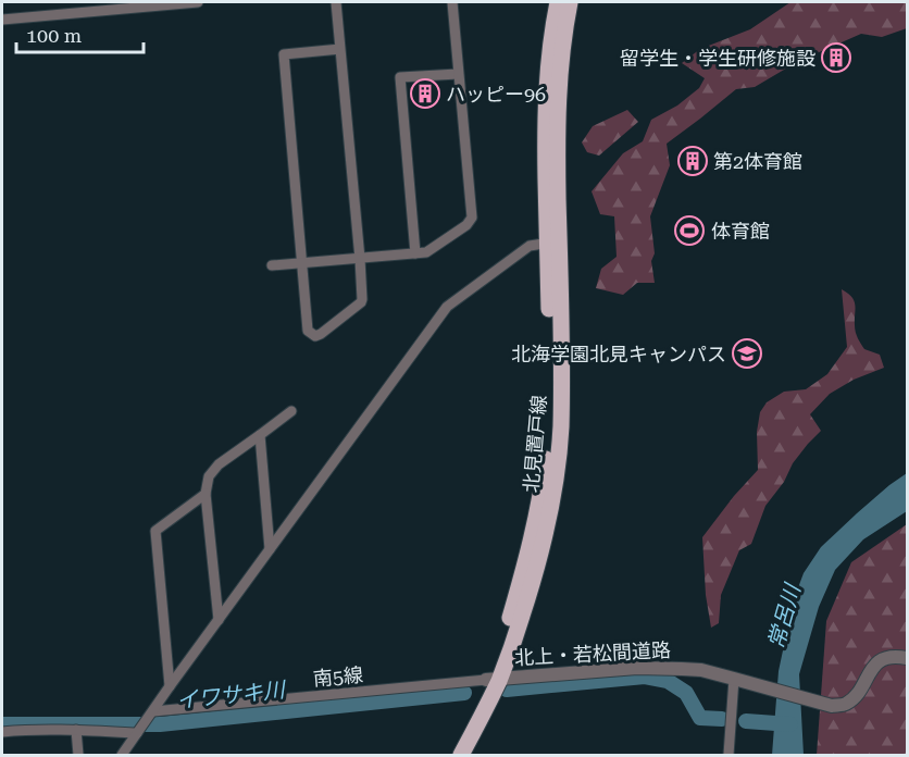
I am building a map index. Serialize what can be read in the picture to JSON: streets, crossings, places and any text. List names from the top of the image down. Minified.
{"streets":{"main road":["北見置戸線"],"street":["北上・若松間道路","南5線"]},"crossings":[["北見置戸線","北上・若松間道路"],["北見置戸線","南5線"],["北上・若松間道路","南5線"]],"water":["常呂川","イワサキ川"],"places":{"building":["留学生・学生研修施設","ハッピー96","第2体育館"],"sports":["体育館"],"school or university":["北海学園北見キャンパス"]},"scale_bar":"100 m"}
